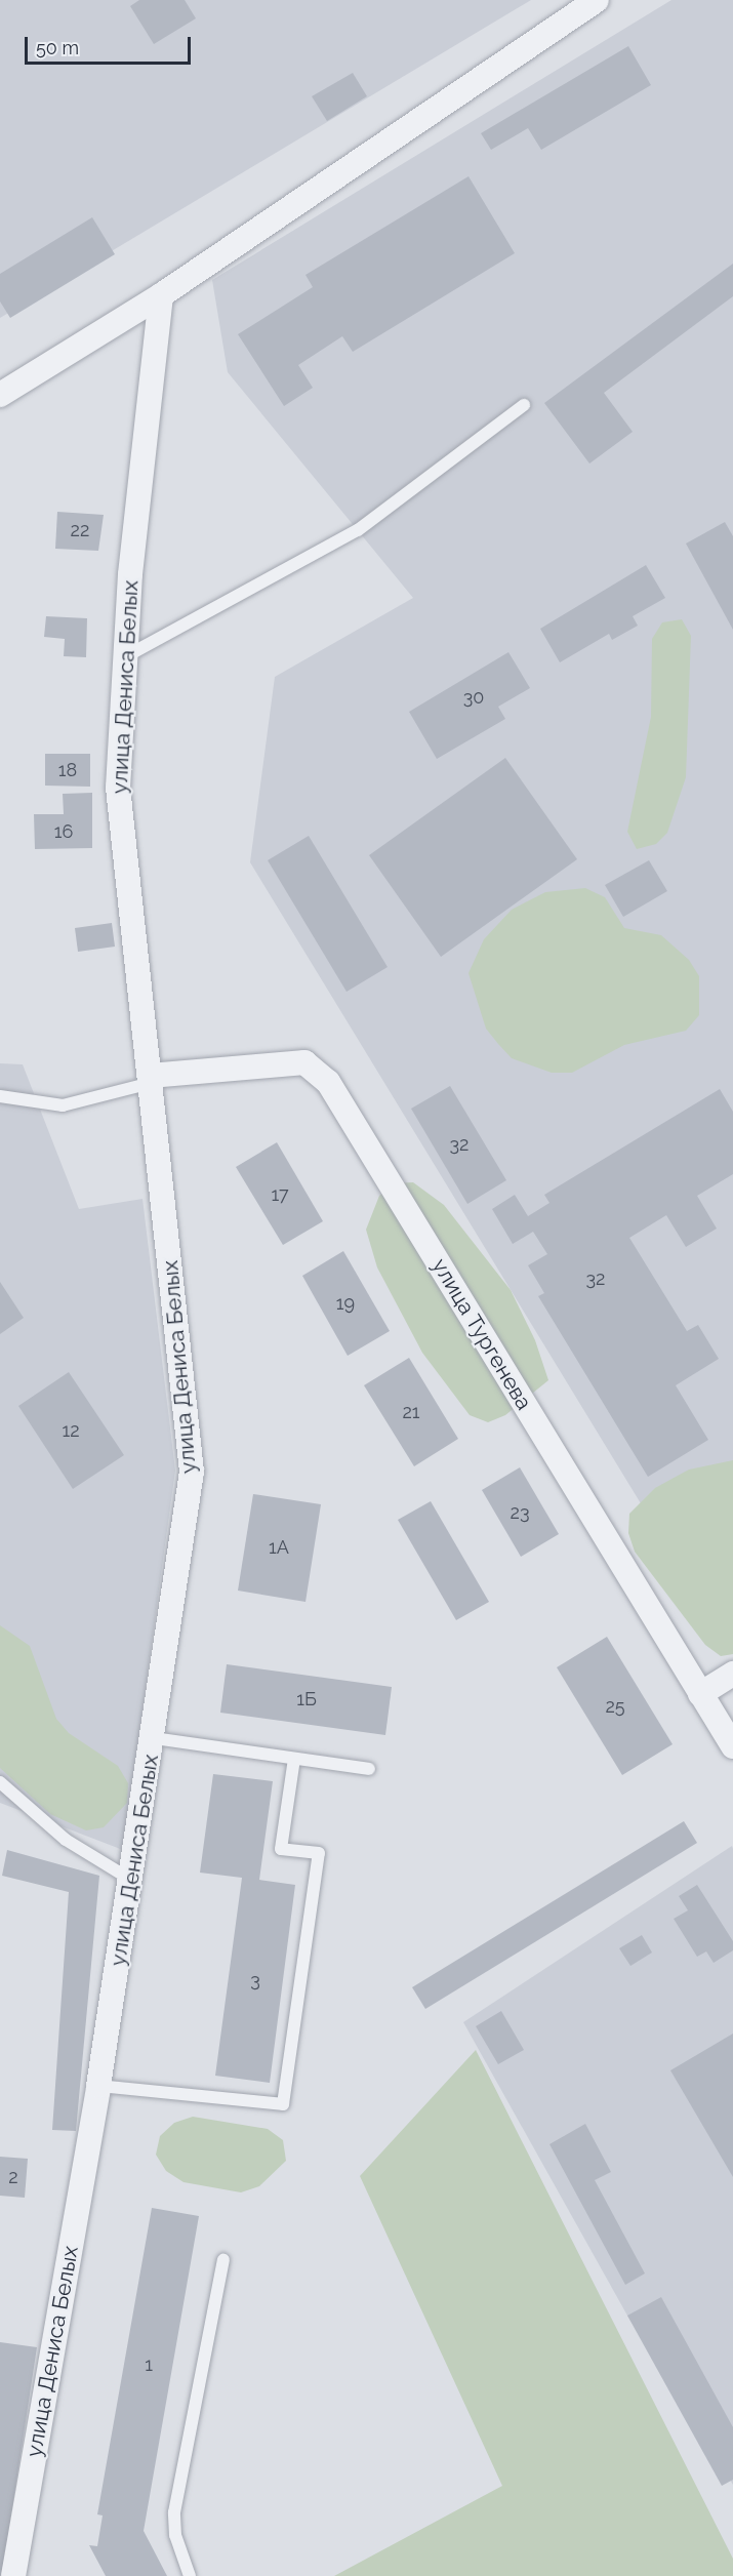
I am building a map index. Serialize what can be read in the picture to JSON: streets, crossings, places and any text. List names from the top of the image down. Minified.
{"streets":{"street":["улица Дениса Белых","улица Тургенева"]},"crossings":[["улица Дениса Белых","улица Тургенева"]],"house_numbers":["22","30","18","16","32","17","32","19","21","12","23","1А","1Б","25","3","2","1"],"scale_bar":"50 m"}
